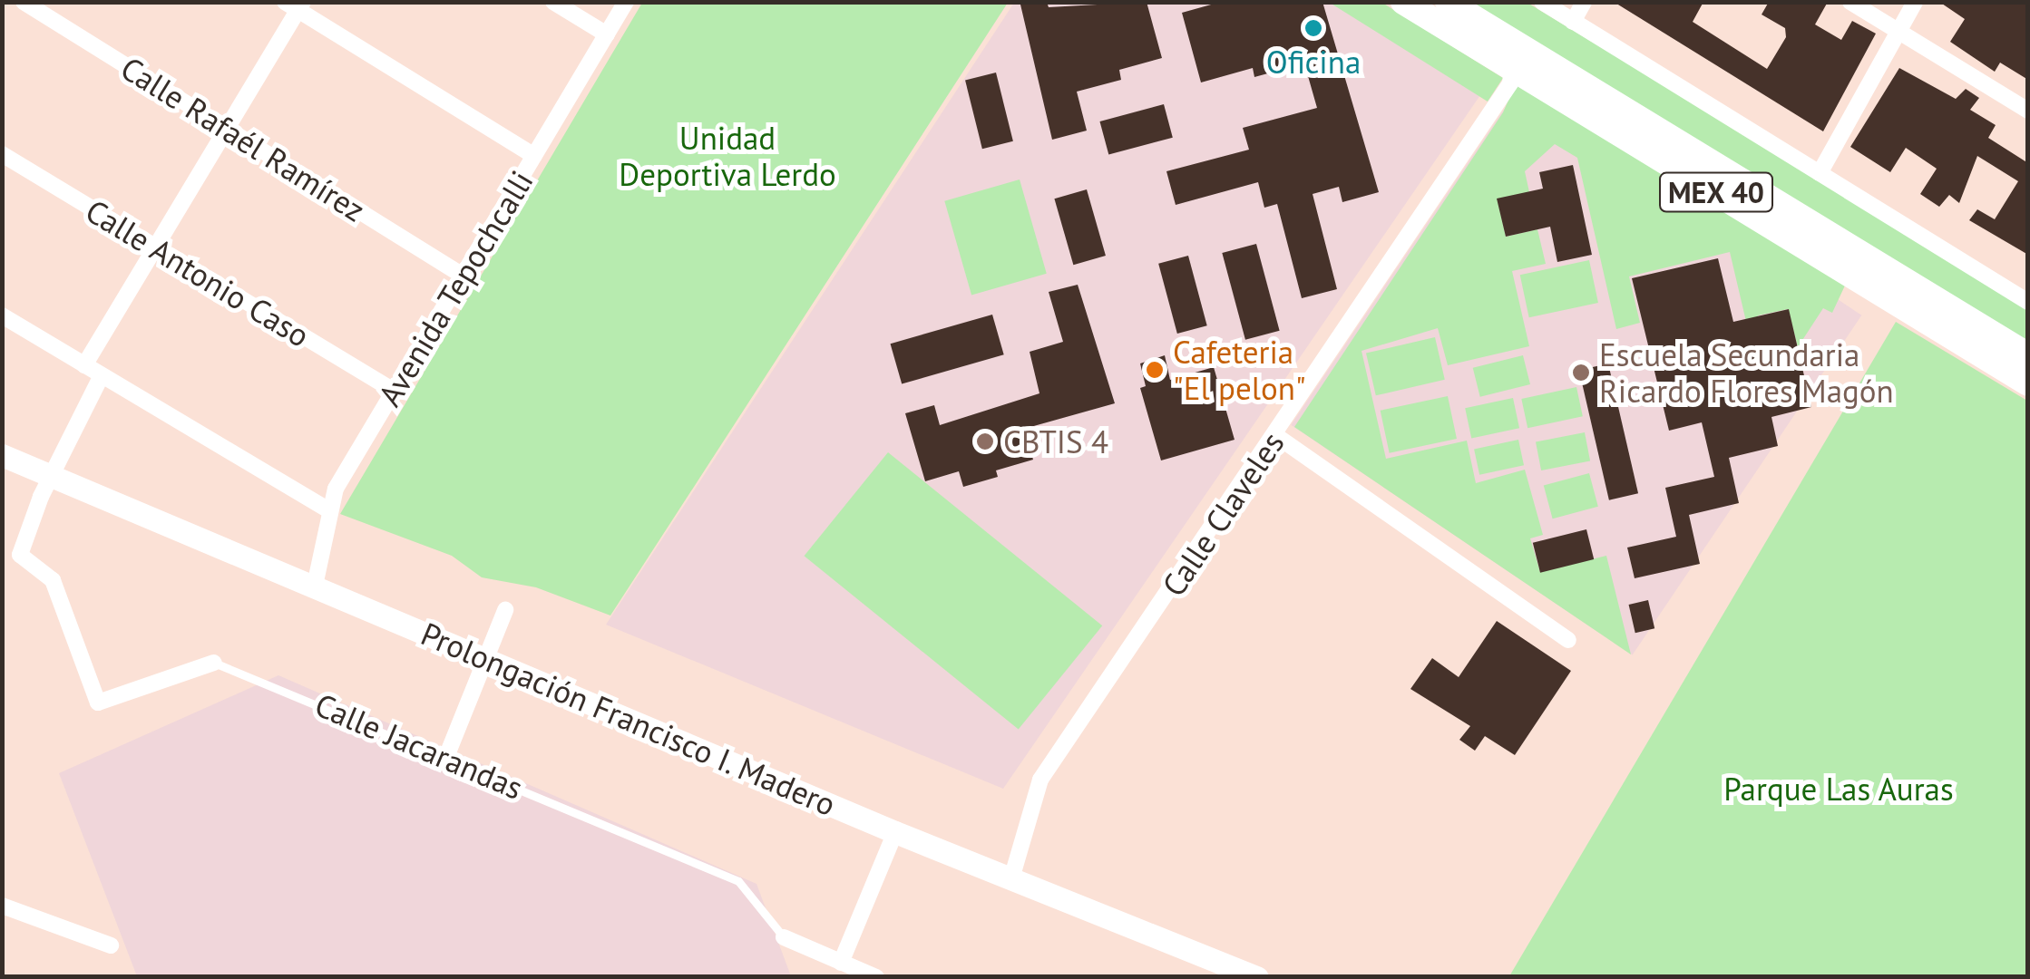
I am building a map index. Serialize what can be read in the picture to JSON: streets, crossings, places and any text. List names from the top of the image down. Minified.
{"streets":{"main road":["MEX 40","Prolongación Francisco I. Madero"],"street":["Calle Rafaél Ramírez","Calle Antonio Caso","Avenida Tepochcalli","Calle Claveles","Calle Jacarandas"]},"crossings":[["Calle Rafaél Ramírez","Avenida Tepochcalli"],["MEX 40","Calle Claveles"],["Calle Antonio Caso","Avenida Tepochcalli"],["Avenida Tepochcalli","Prolongación Francisco I. Madero"],["Calle Claveles","Prolongación Francisco I. Madero"],["Prolongación Francisco I. Madero","Calle Jacarandas"]],"parks":["Unidad Deportiva Lerdo","Parque Las Auras"],"places":["Oficina","Cafeteria \"El pelon\"","Escuela Secundaria Ricardo Flores Magón","CBTIS 4"]}
